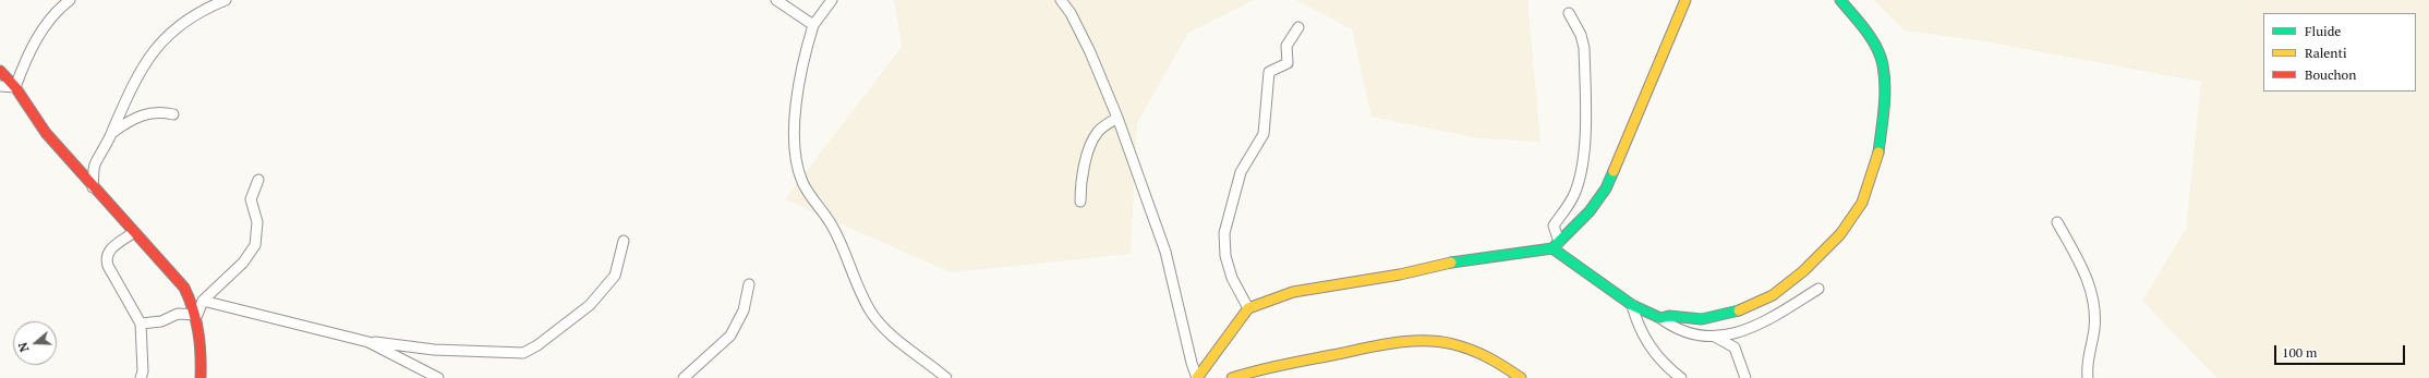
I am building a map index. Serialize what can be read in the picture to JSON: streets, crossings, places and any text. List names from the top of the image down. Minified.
{"legend":["Fluide","Ralenti","Bouchon"],"scale_bar":"100 m","north":"left"}
